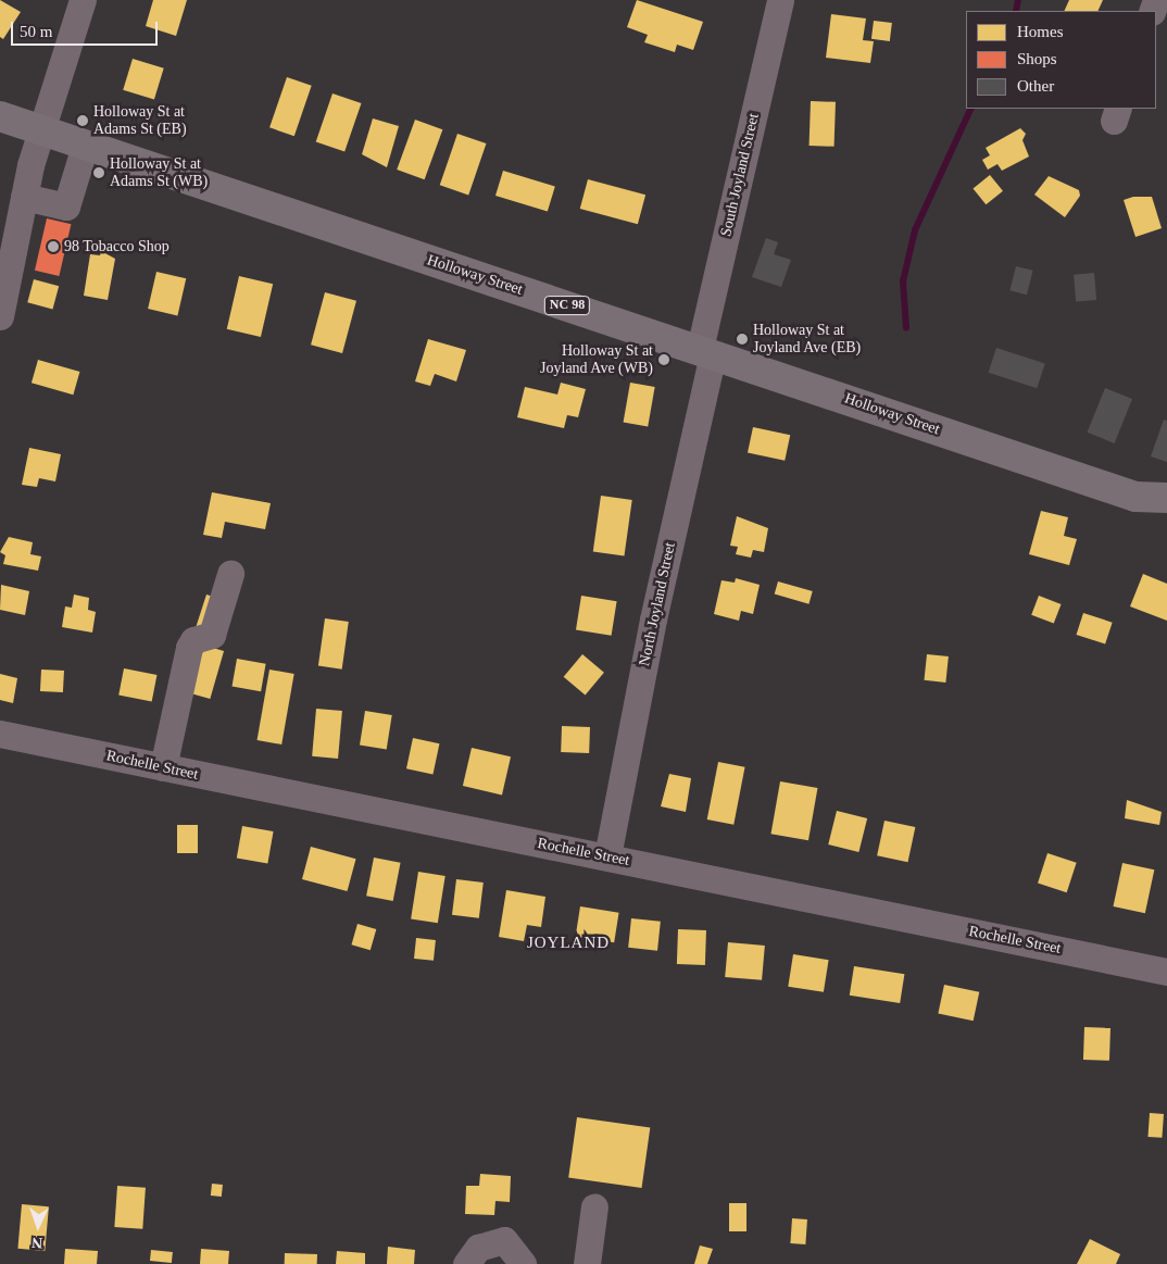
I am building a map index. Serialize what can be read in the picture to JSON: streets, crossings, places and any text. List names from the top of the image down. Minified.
{"streets":{"highway":["Holloway Street","NC 98"],"street":["South Joyland Street","North Joyland Street","Rochelle Street"]},"crossings":[["South Joyland Street","Holloway Street"],["South Joyland Street","North Joyland Street"],["Holloway Street","North Joyland Street"],["North Joyland Street","Rochelle Street"]],"districts":["JOYLAND"],"places":["Holloway St at Adams St (EB)","Holloway St at Adams St (WB)","98 Tobacco Shop","Holloway St at Joyland Ave (EB)","Holloway St at Joyland Ave (WB)"],"legend":["Homes","Shops","Other"],"scale_bar":"50 m","north":"bottom"}
